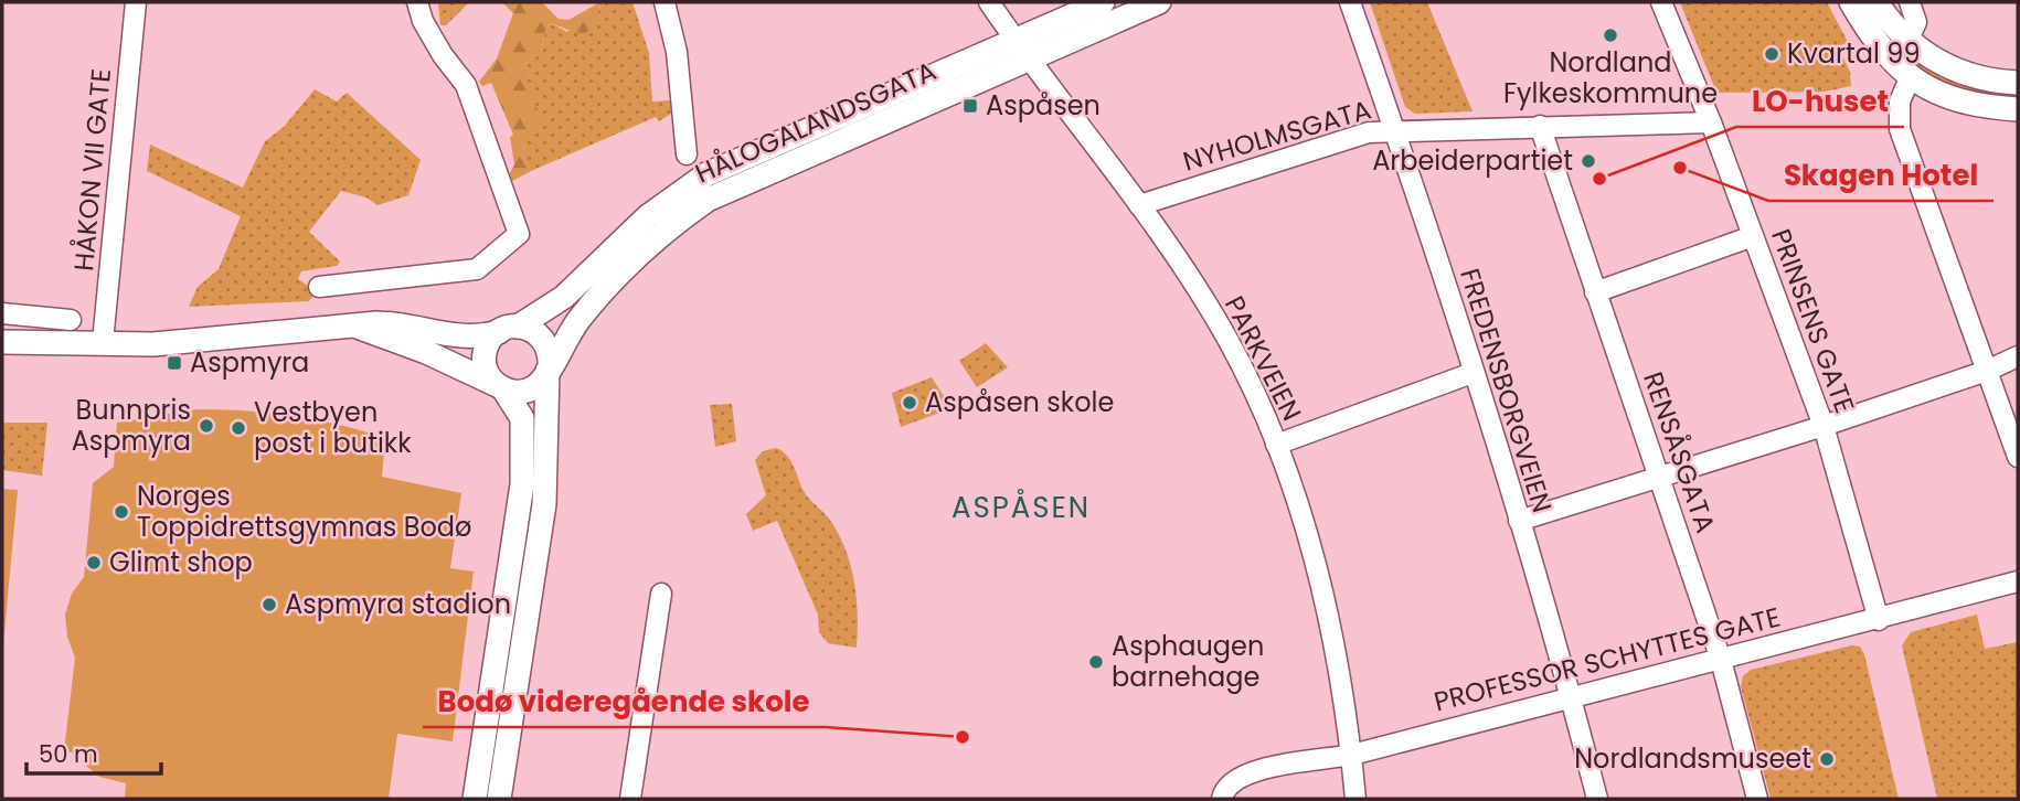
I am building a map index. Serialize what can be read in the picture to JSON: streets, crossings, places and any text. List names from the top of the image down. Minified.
{"streets":{"street":["HÅLOGALANDSGATA","NYHOLMSGATA","HÅKON VII GATE","PRINSENS GATE","PARKVEIEN","FREDENSBORGVEIEN","RENSÅSGATA","PROFESSOR SCHYTTES GATE"]},"crossings":[["HÅLOGALANDSGATA","PARKVEIEN"],["NYHOLMSGATA","PRINSENS GATE"],["NYHOLMSGATA","PARKVEIEN"],["NYHOLMSGATA","FREDENSBORGVEIEN"],["NYHOLMSGATA","RENSÅSGATA"],["PRINSENS GATE","PROFESSOR SCHYTTES GATE"],["PARKVEIEN","PROFESSOR SCHYTTES GATE"],["FREDENSBORGVEIEN","PROFESSOR SCHYTTES GATE"],["RENSÅSGATA","PROFESSOR SCHYTTES GATE"]],"districts":["ASPÅSEN"],"places":{"other":["Nordland Fylkeskommune","Kvartal 99","Arbeiderpartiet","Skagen Hotel","LO-huset","Aspåsen skole","Bunnpris Aspmyra","Vestbyen post i butikk","Norges Toppidrettsgymnas Bodø","Glimt shop","Aspmyra stadion","Asphaugen barnehage","Bodø videregående skole","Nordlandsmuseet"],"transit":["Aspåsen","Aspmyra"]},"scale_bar":"50 m"}
